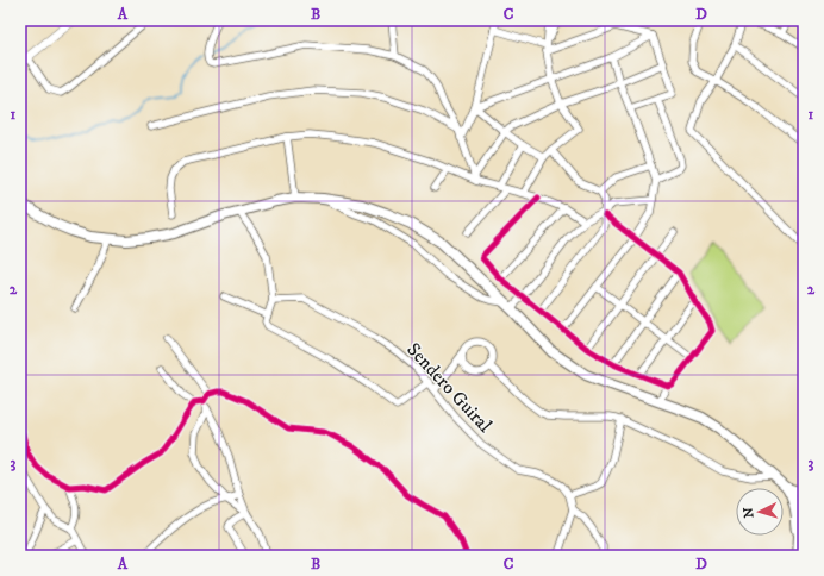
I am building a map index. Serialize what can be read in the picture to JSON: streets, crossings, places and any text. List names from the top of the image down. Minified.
{"streets":{"street":["Sendero Guiral"]},"north":"left","grid":{"columns":["A","B","C","D"],"rows":["1","2","3"]}}
